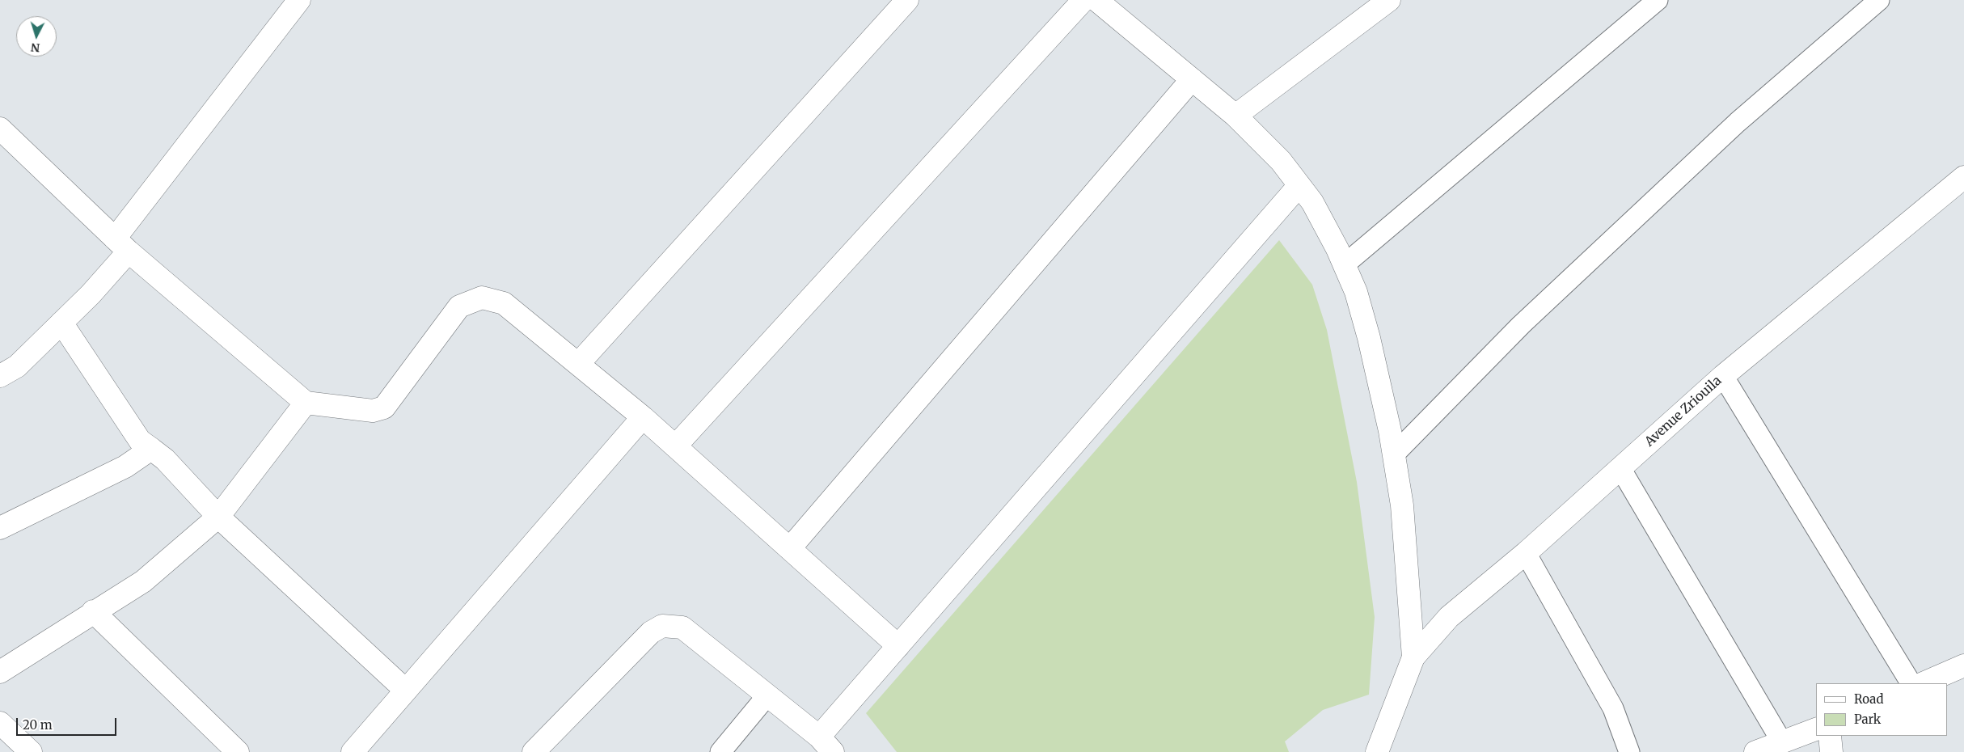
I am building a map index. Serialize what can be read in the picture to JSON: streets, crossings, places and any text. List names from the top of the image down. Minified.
{"streets":{"street":["Avenue Zriouila"]},"legend":["Road","Park"],"scale_bar":"20 m","north":"bottom"}
